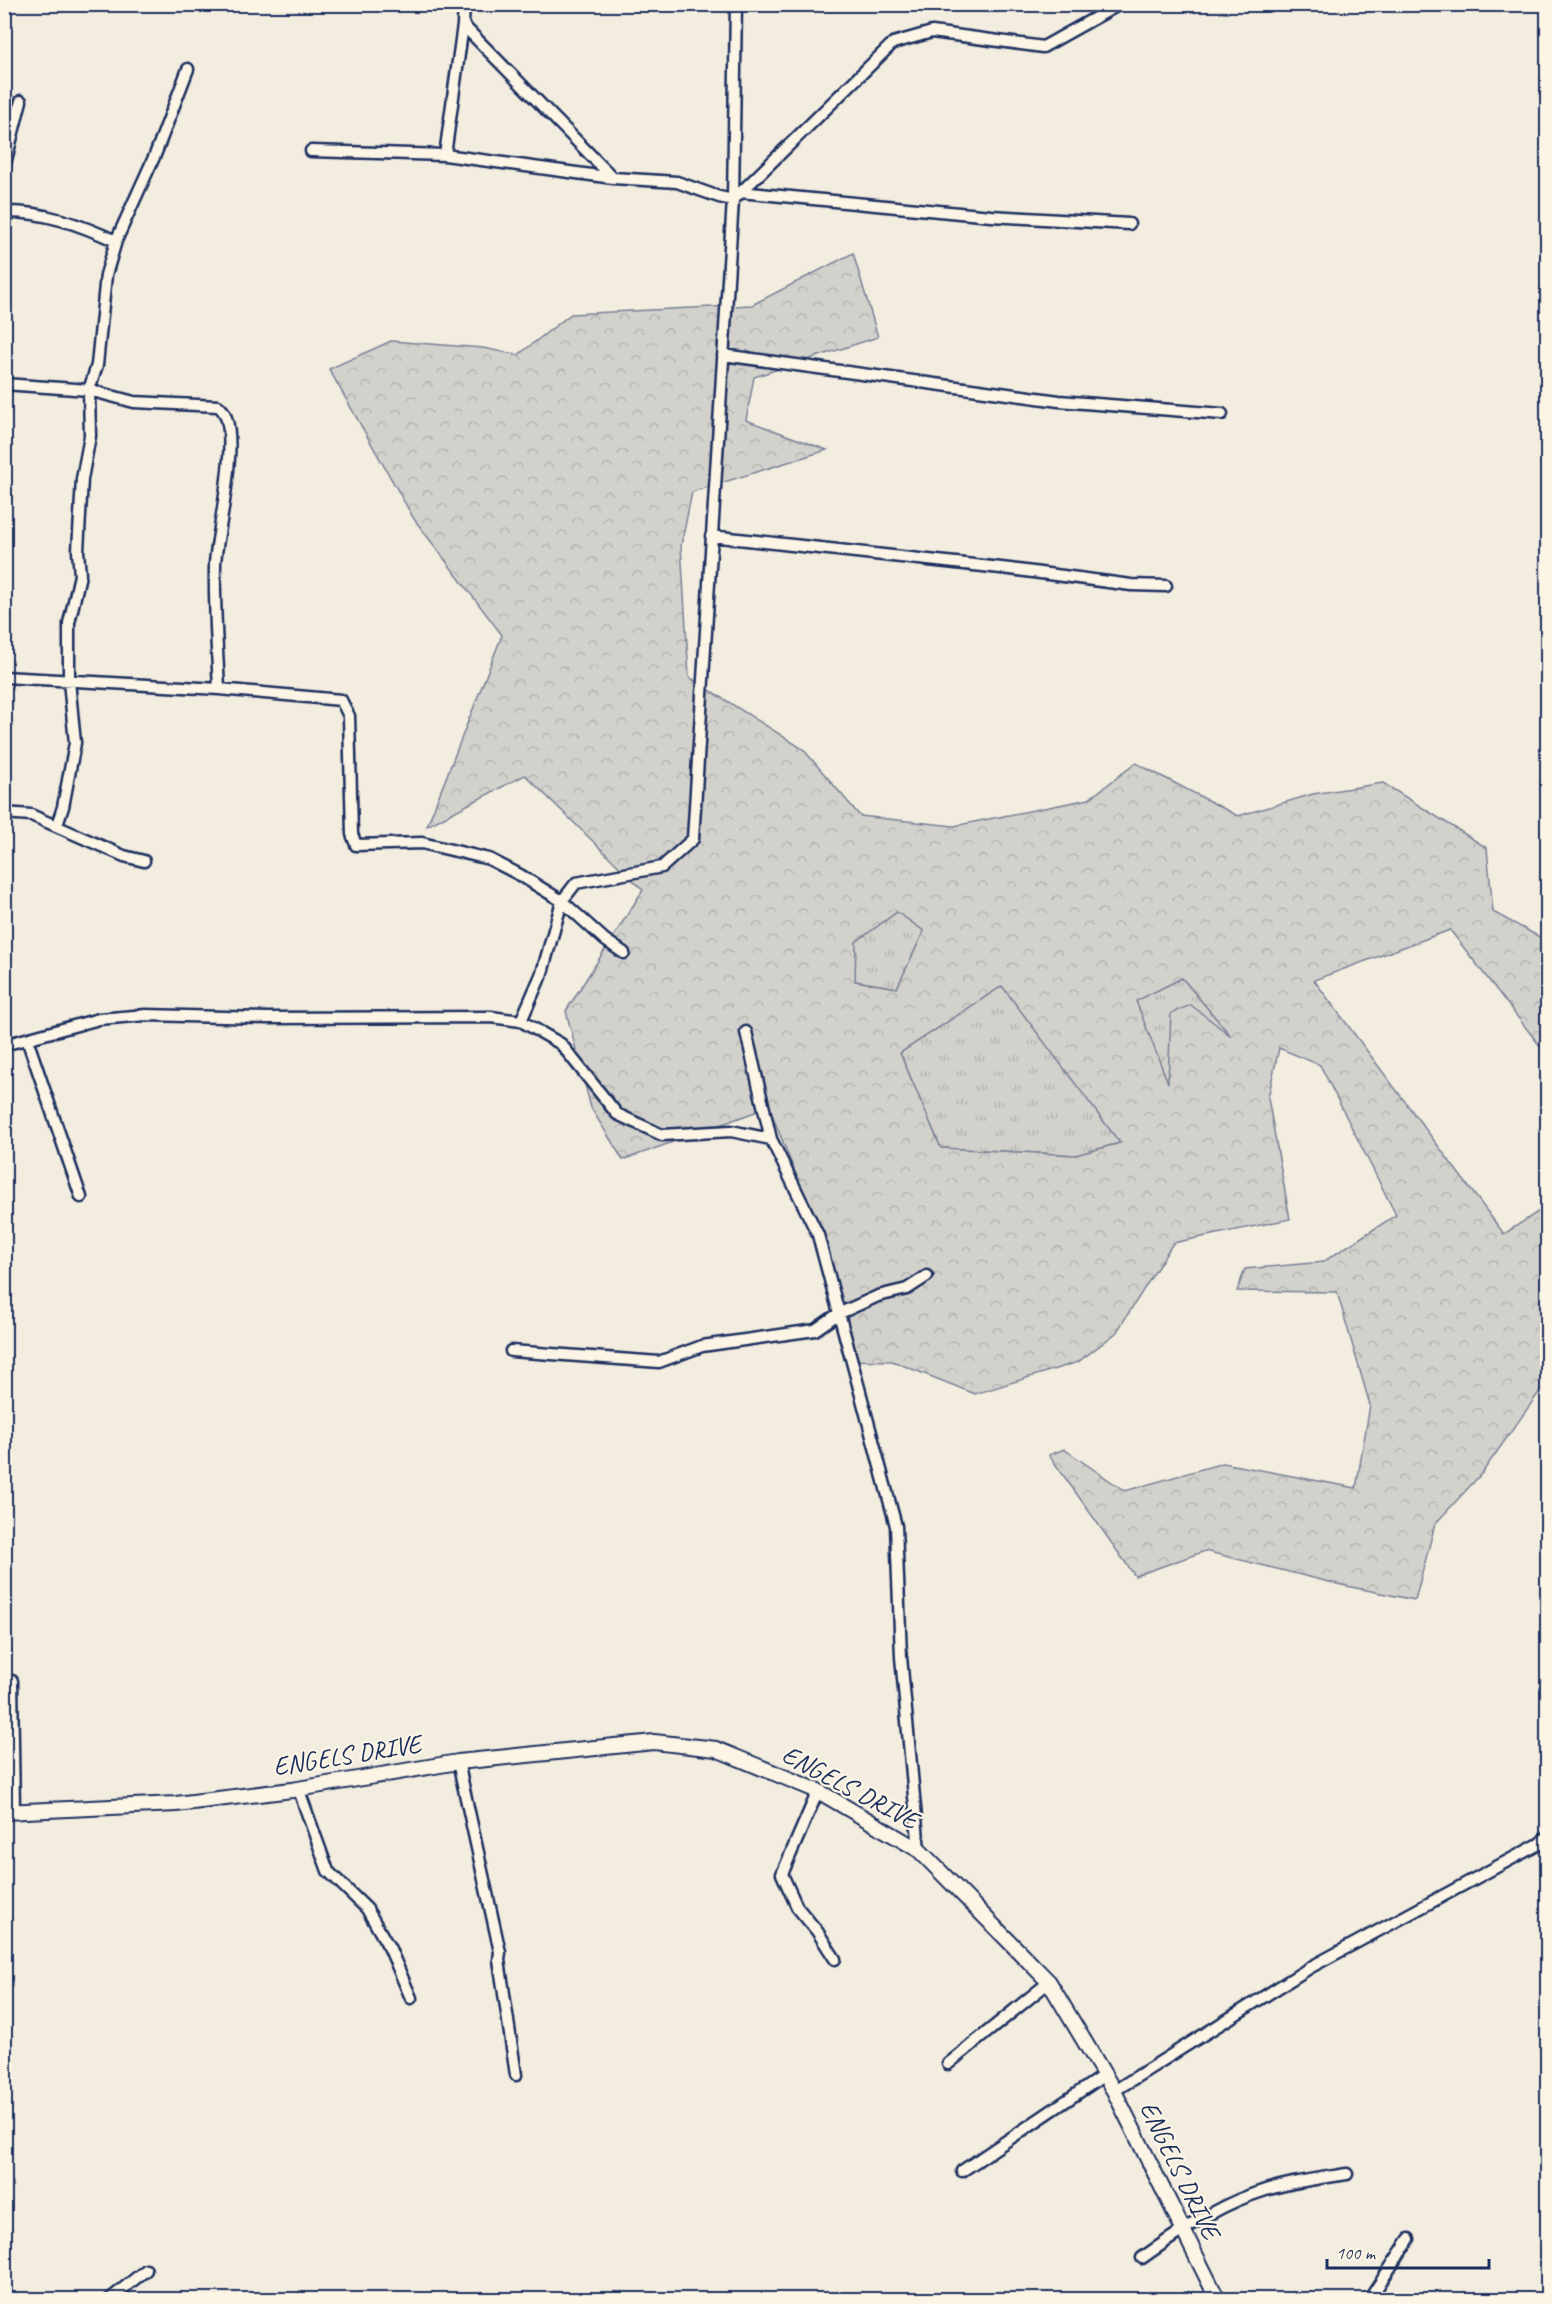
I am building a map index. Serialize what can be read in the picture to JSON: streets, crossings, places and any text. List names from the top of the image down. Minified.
{"streets":{"street":["ENGELS DRIVE"]},"scale_bar":"100 m"}
